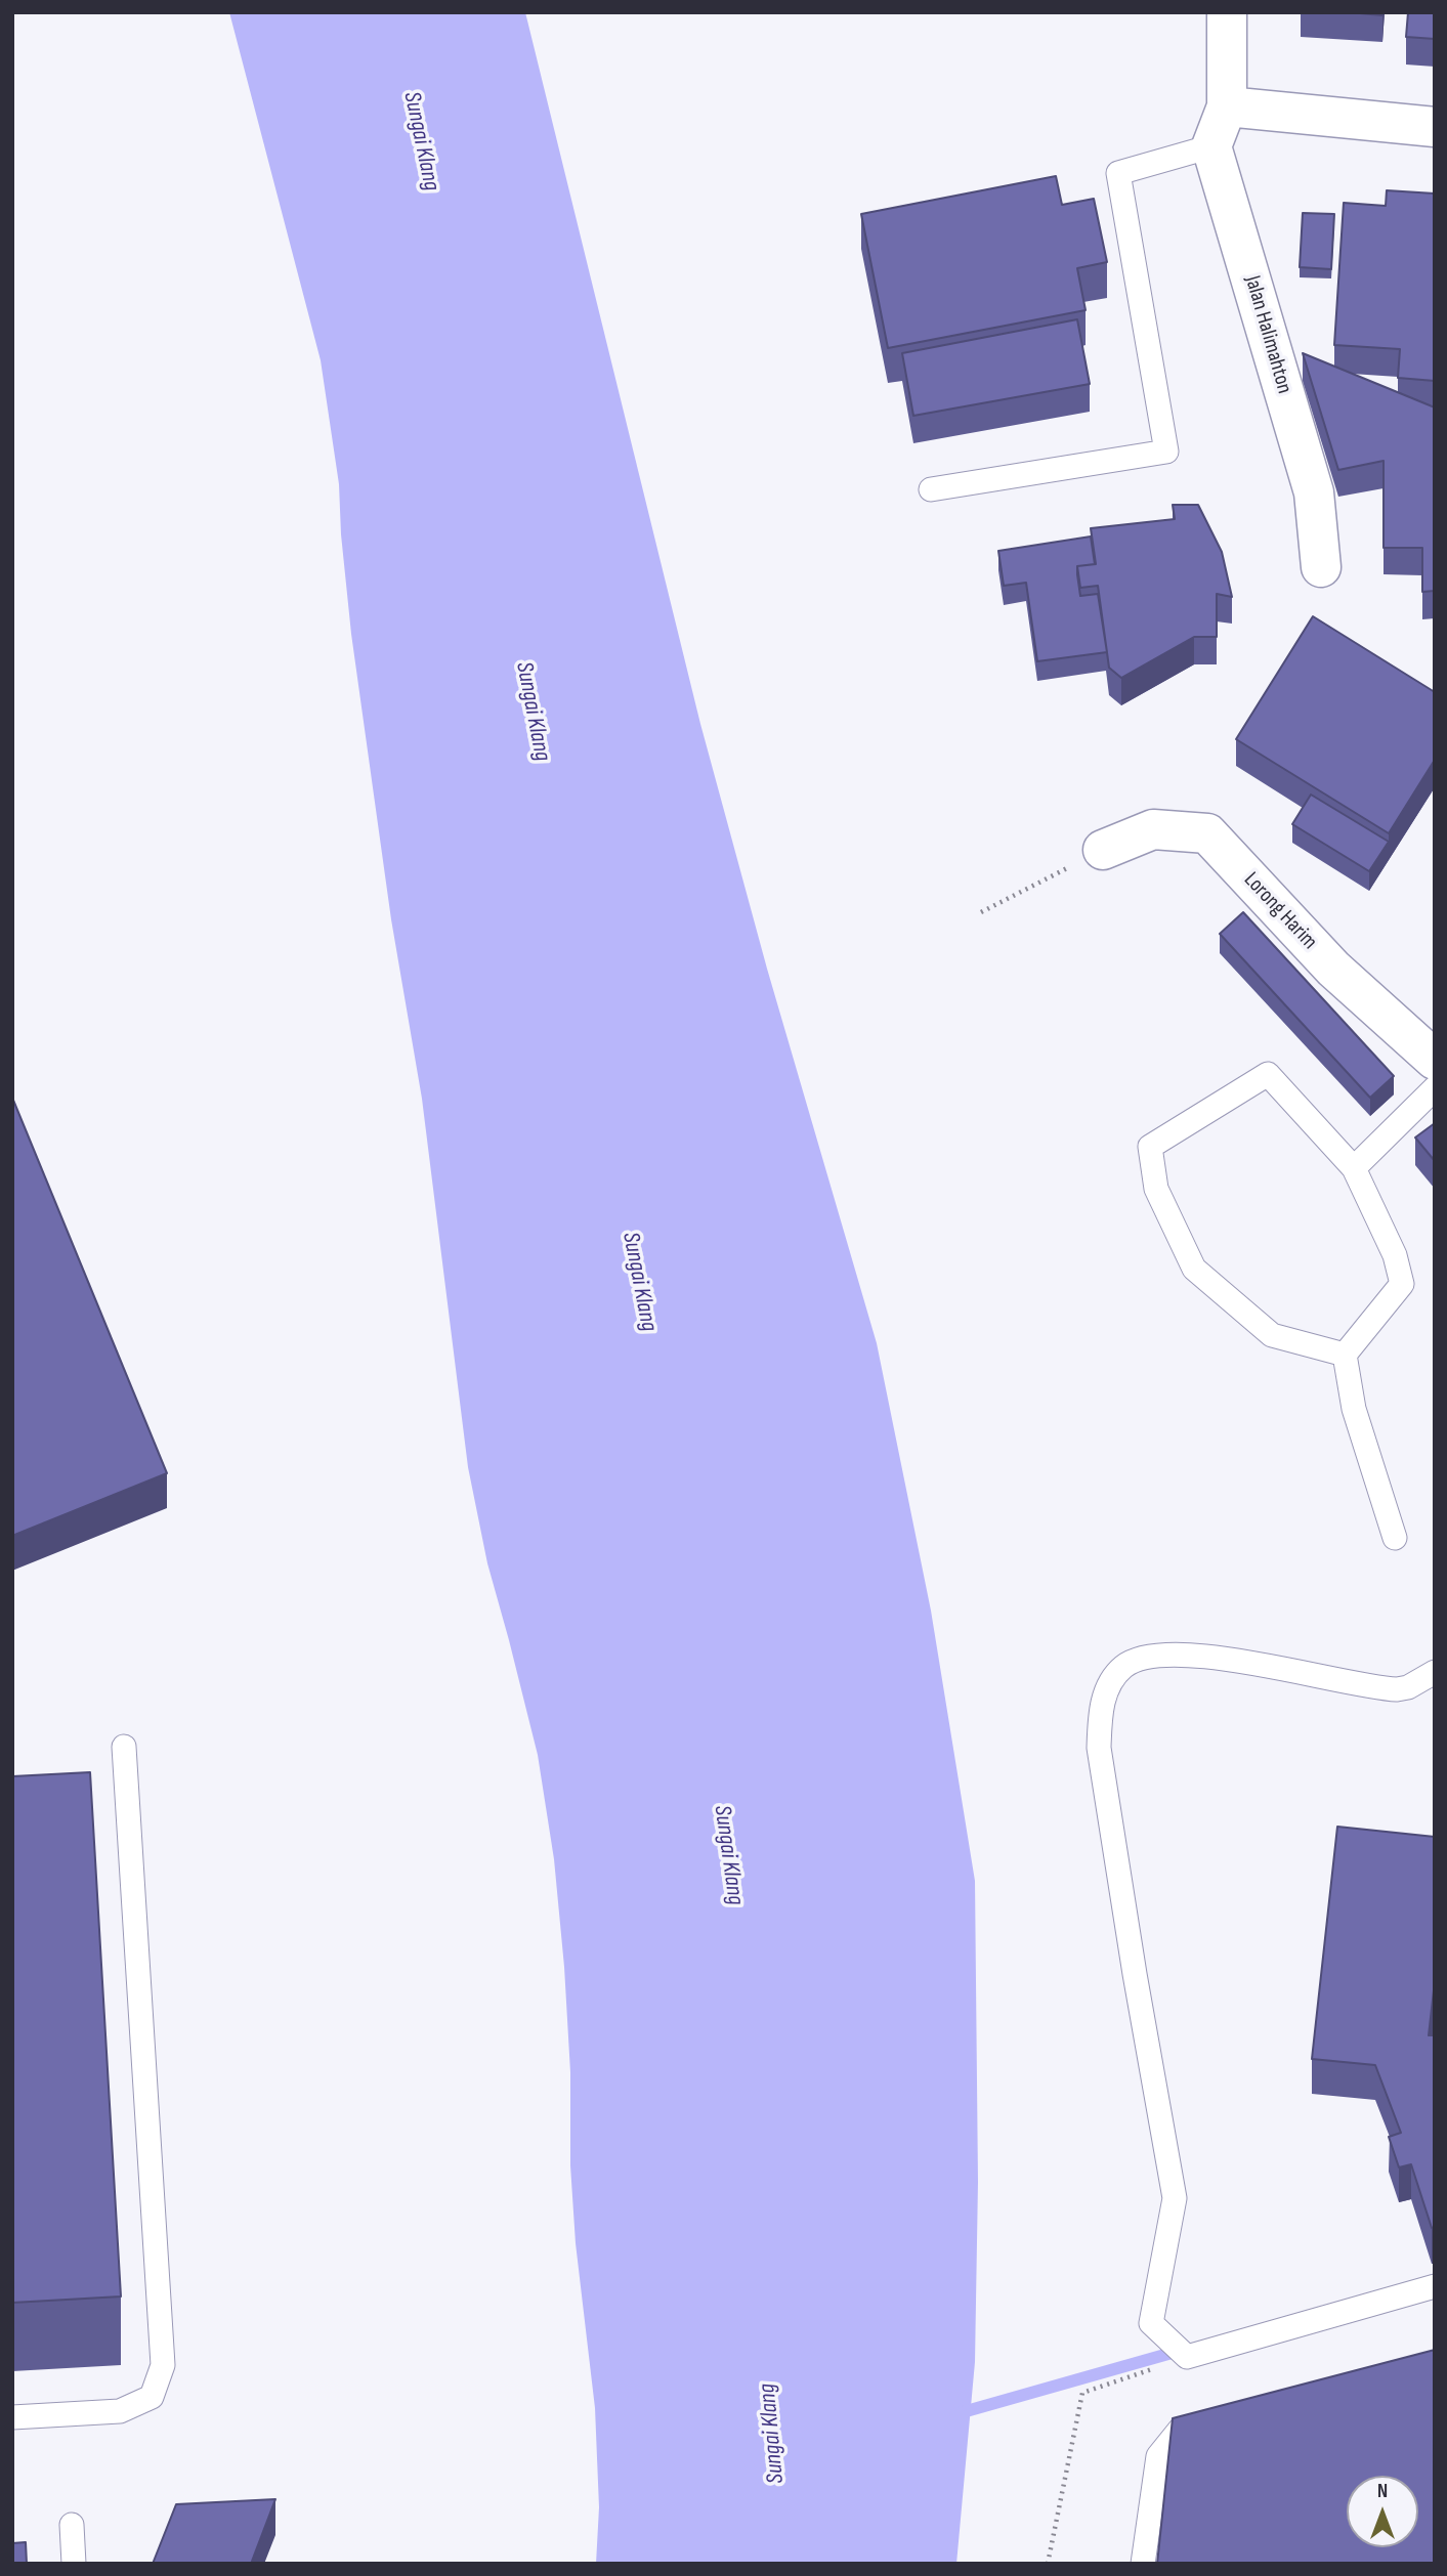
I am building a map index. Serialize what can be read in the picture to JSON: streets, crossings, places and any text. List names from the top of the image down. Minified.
{"streets":{"street":["Jalan Halimahton","Lorong Harim"]},"water":["Sungai Klang"],"north":"top"}
